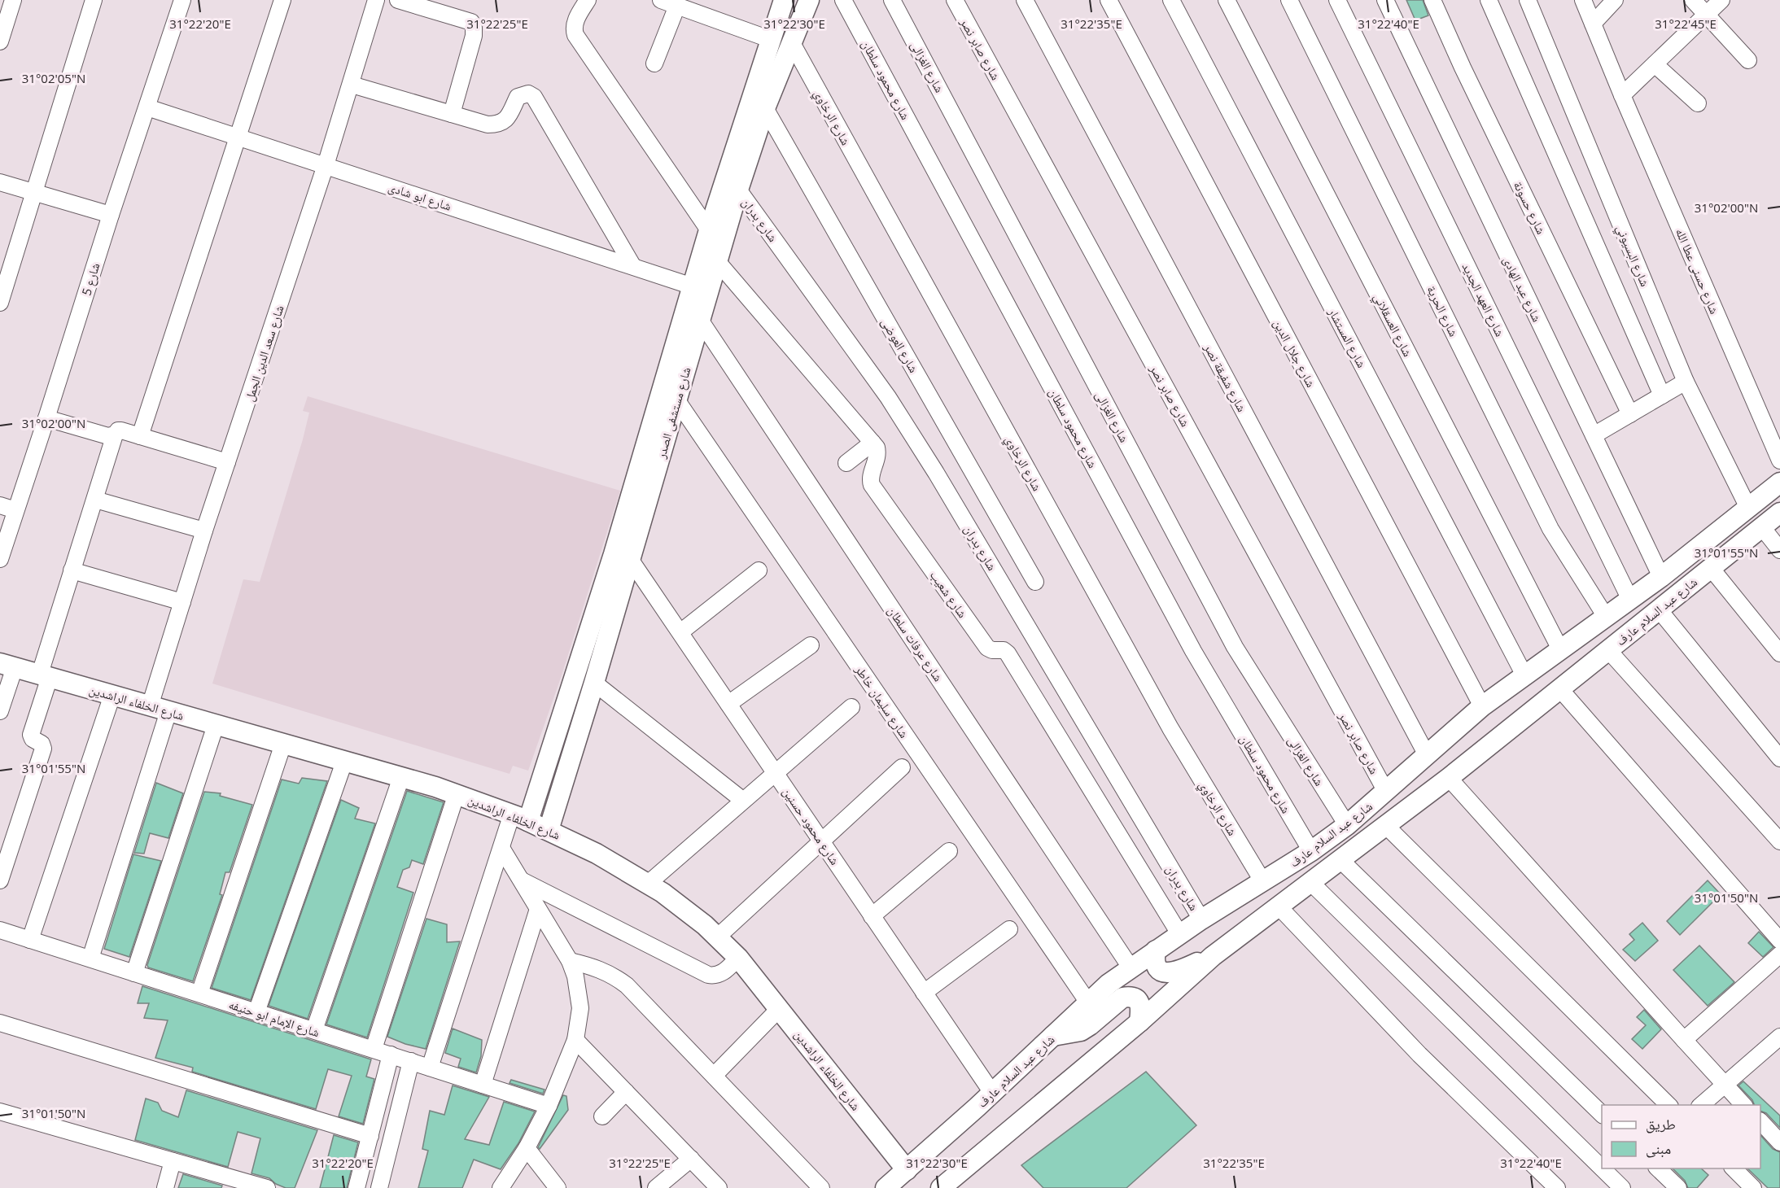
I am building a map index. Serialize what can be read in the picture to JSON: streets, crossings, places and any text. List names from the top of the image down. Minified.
{"streets":{"main road":["شارع مستشفى الصدر","شارع عبد السلام عارف","شارع الخلفاء الراشدين"],"street":["شارع صابر نصر","شارع الغزالى","شارع محمود سلطان","شارع الرخاوي","شارع ابو شادى","شارع حسونة","شارع بدران","شارع البسيوني","شارع حسنى عطا الله","شارع 5","شارع عبد الهادى","شارع العهد الجديد","شارع الحرية","شارع العسقلاني","شارع المستشار","شارع العوضى","شارع سعد الدين الجمل","شارع جلال الدين","شارع شفيقة نصر","شارع شعيب","شارع عرفات سلطان","شارع سليمان خاطر","شارع محمود حسنين","شارع الإمام ابو حنيفه"]},"crossings":[["شارع صابر نصر","شارع عبد السلام عارف"],["شارع الغزالى","شارع عبد السلام عارف"],["شارع محمود سلطان","شارع عبد السلام عارف"],["شارع الرخاوي","شارع مستشفى الصدر"],["شارع الرخاوي","شارع عبد السلام عارف"],["شارع ابو شادى","شارع 5"],["شارع ابو شادى","شارع سعد الدين الجمل"],["شارع ابو شادى","شارع مستشفى الصدر"],["شارع بدران","شارع مستشفى الصدر"],["شارع بدران","شارع عبد السلام عارف"],["شارع البسيوني","شارع عبد السلام عارف"],["شارع عبد الهادى","شارع عبد السلام عارف"],["شارع العهد الجديد","شارع عبد السلام عارف"],["شارع الحرية","شارع عبد السلام عارف"],["شارع العسقلاني","شارع عبد السلام عارف"],["شارع المستشار","شارع عبد السلام عارف"],["شارع العوضى","شارع مستشفى الصدر"],["شارع سعد الدين الجمل","شارع الخلفاء الراشدين"],["شارع جلال الدين","شارع عبد السلام عارف"],["شارع شفيقة نصر","شارع عبد السلام عارف"],["شارع مستشفى الصدر","شارع عرفات سلطان"],["شارع مستشفى الصدر","شارع سليمان خاطر"],["شارع مستشفى الصدر","شارع الخلفاء الراشدين"],["شارع مستشفى الصدر","شارع محمود حسنين"],["شارع شعيب","شارع عبد السلام عارف"],["شارع عبد السلام عارف","شارع عرفات سلطان"],["شارع عبد السلام عارف","شارع سليمان خاطر"],["شارع عبد السلام عارف","شارع الخلفاء الراشدين"],["شارع عبد السلام عارف","شارع محمود حسنين"]],"legend":["طريق","مبنى"],"coordinates":["31°22'20\"E","31°22'25\"E","31°22'30\"E","31°22'35\"E","31°22'40\"E","31°22'45\"E","31°02'05\"N","31°02'00\"N","31°01'55\"N","31°01'50\"N"]}
